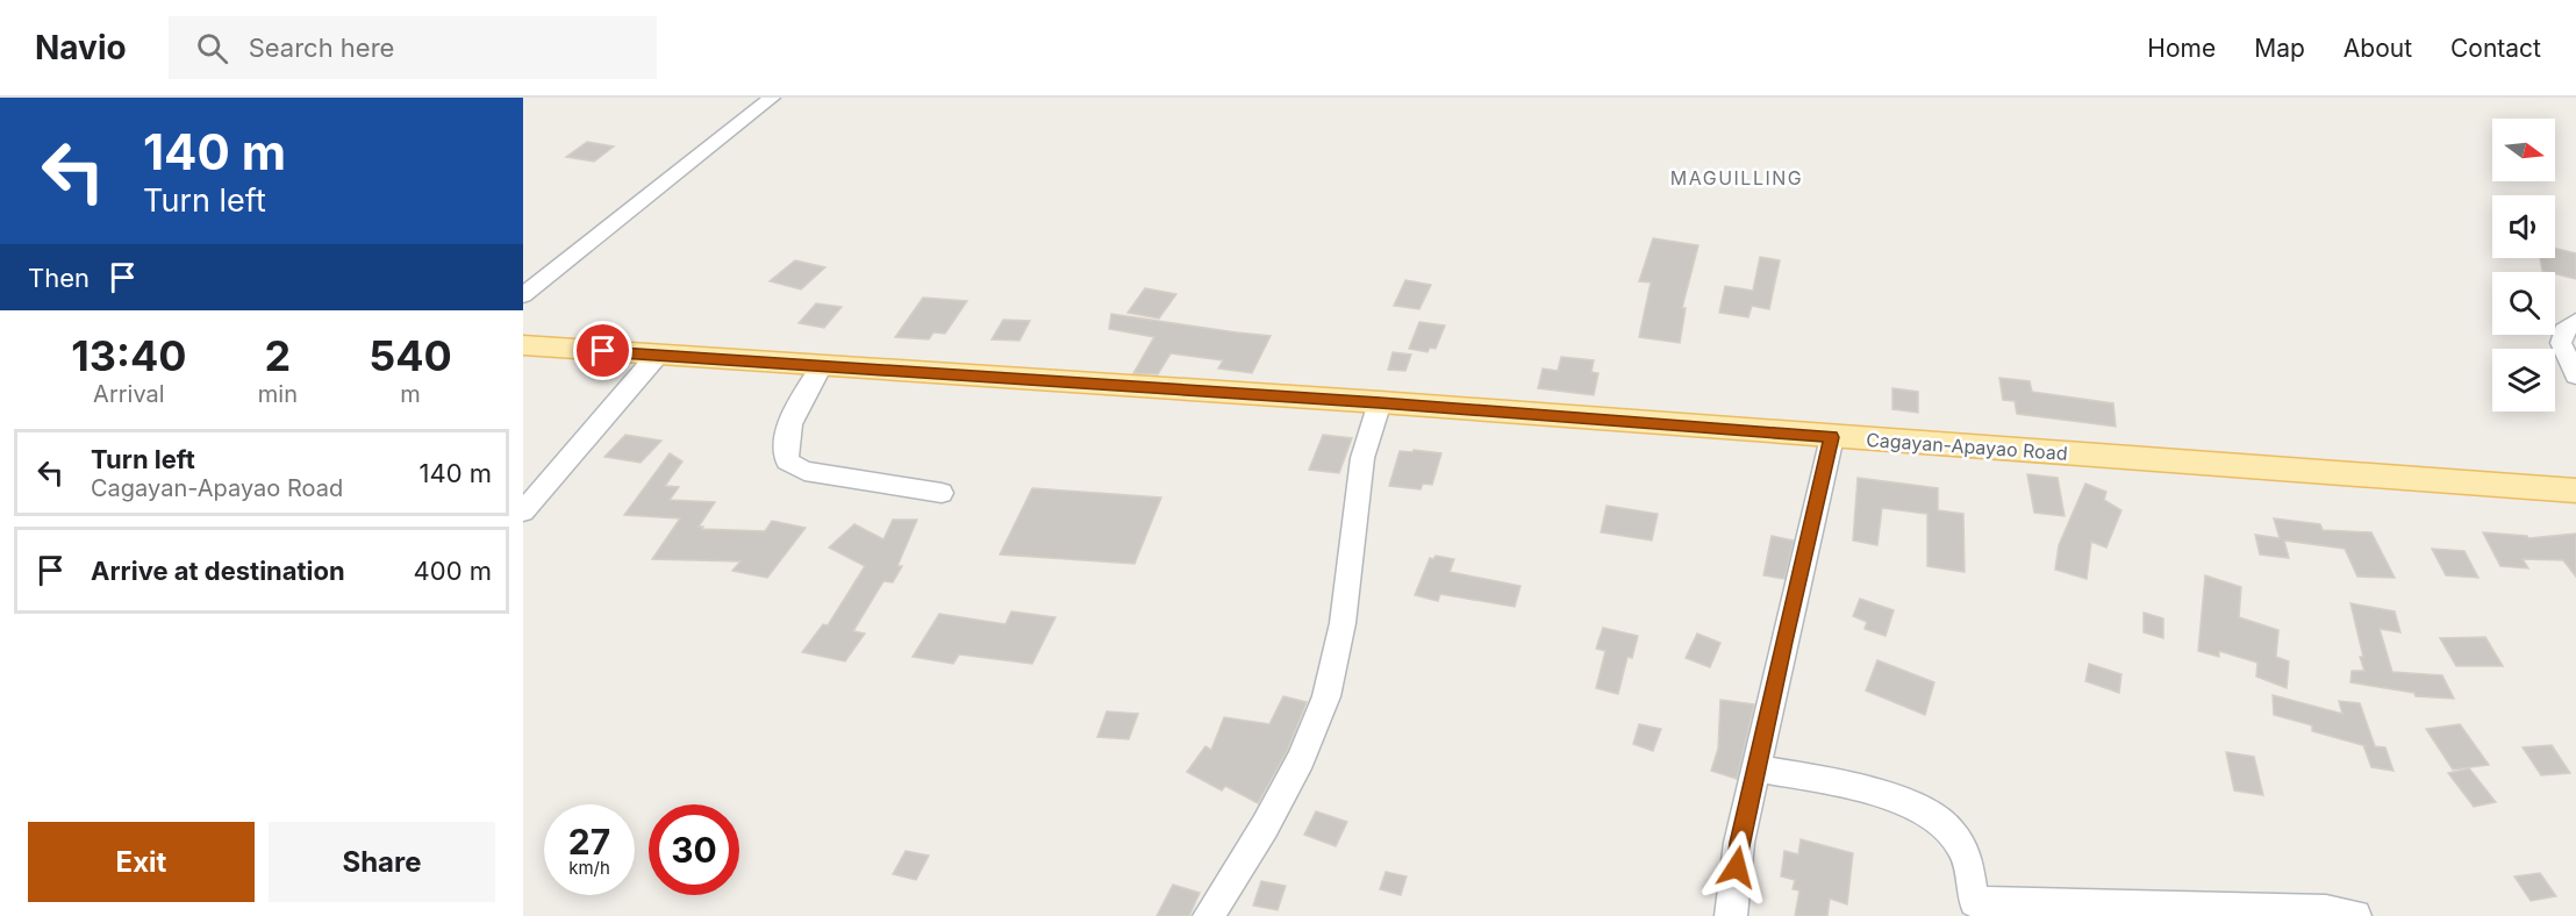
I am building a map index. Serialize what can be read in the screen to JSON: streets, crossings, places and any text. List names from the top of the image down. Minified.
{"streets":{"main road":["Cagayan-Apayao Road"]},"districts":["MAGUILLING"],"north":"right","page":{"header":"Navio","search":"Search here","nav":["Home","Map","About","Contact"],"turn":["140 m","Turn left"],"then":"Then","eta":["13:40","Arrival","2","min","540","m"],"list":[{"name":"Turn left","note":"Cagayan-Apayao Road","value":"140 m"},{"name":"Arrive at destination","value":"400 m"}],"speed":"27 km/h","limit":"30","buttons":["Exit","Share"]}}
